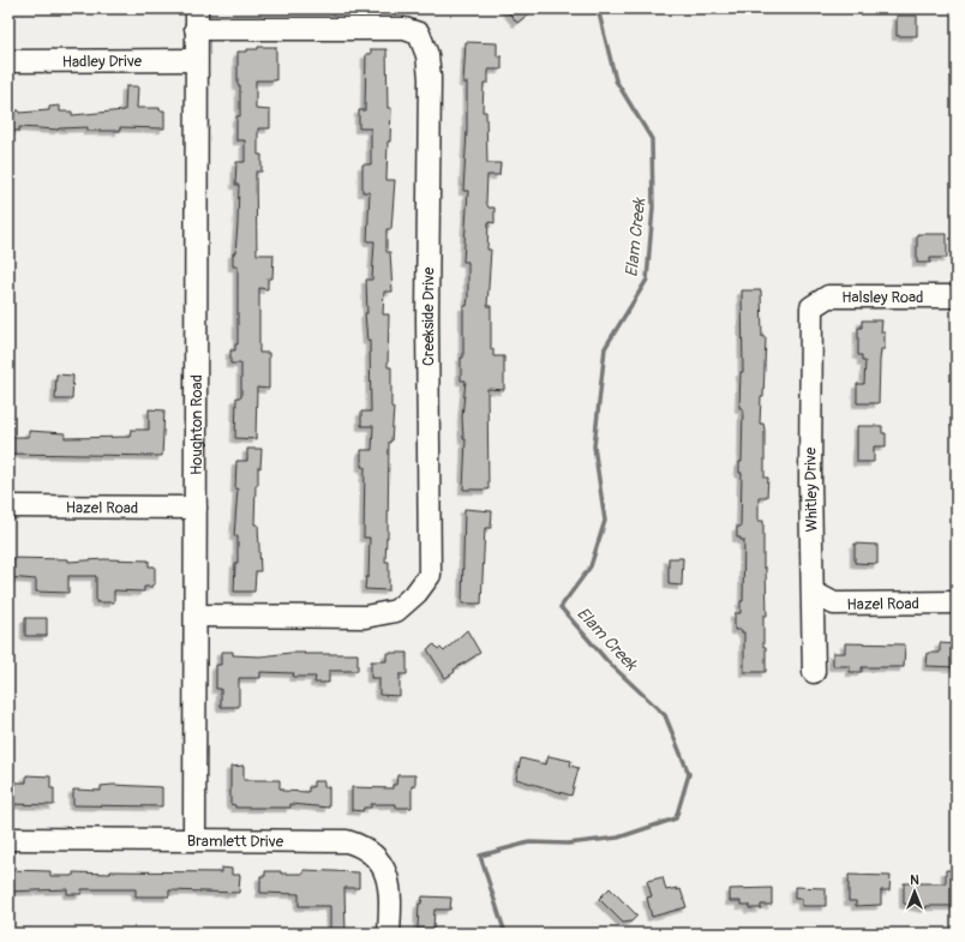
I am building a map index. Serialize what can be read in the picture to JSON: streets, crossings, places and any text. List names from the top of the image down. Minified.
{"streets":{"street":["Hadley Drive","Halsley Road","Creekside Drive","Houghton Road","Whitley Drive","Hazel Road","Bramlett Drive"]},"crossings":[["Hadley Drive","Houghton Road"],["Halsley Road","Whitley Drive"],["Creekside Drive","Houghton Road"],["Houghton Road","Hazel Road"],["Houghton Road","Bramlett Drive"],["Whitley Drive","Hazel Road"]],"water":["Elam Creek"],"north":"top"}
